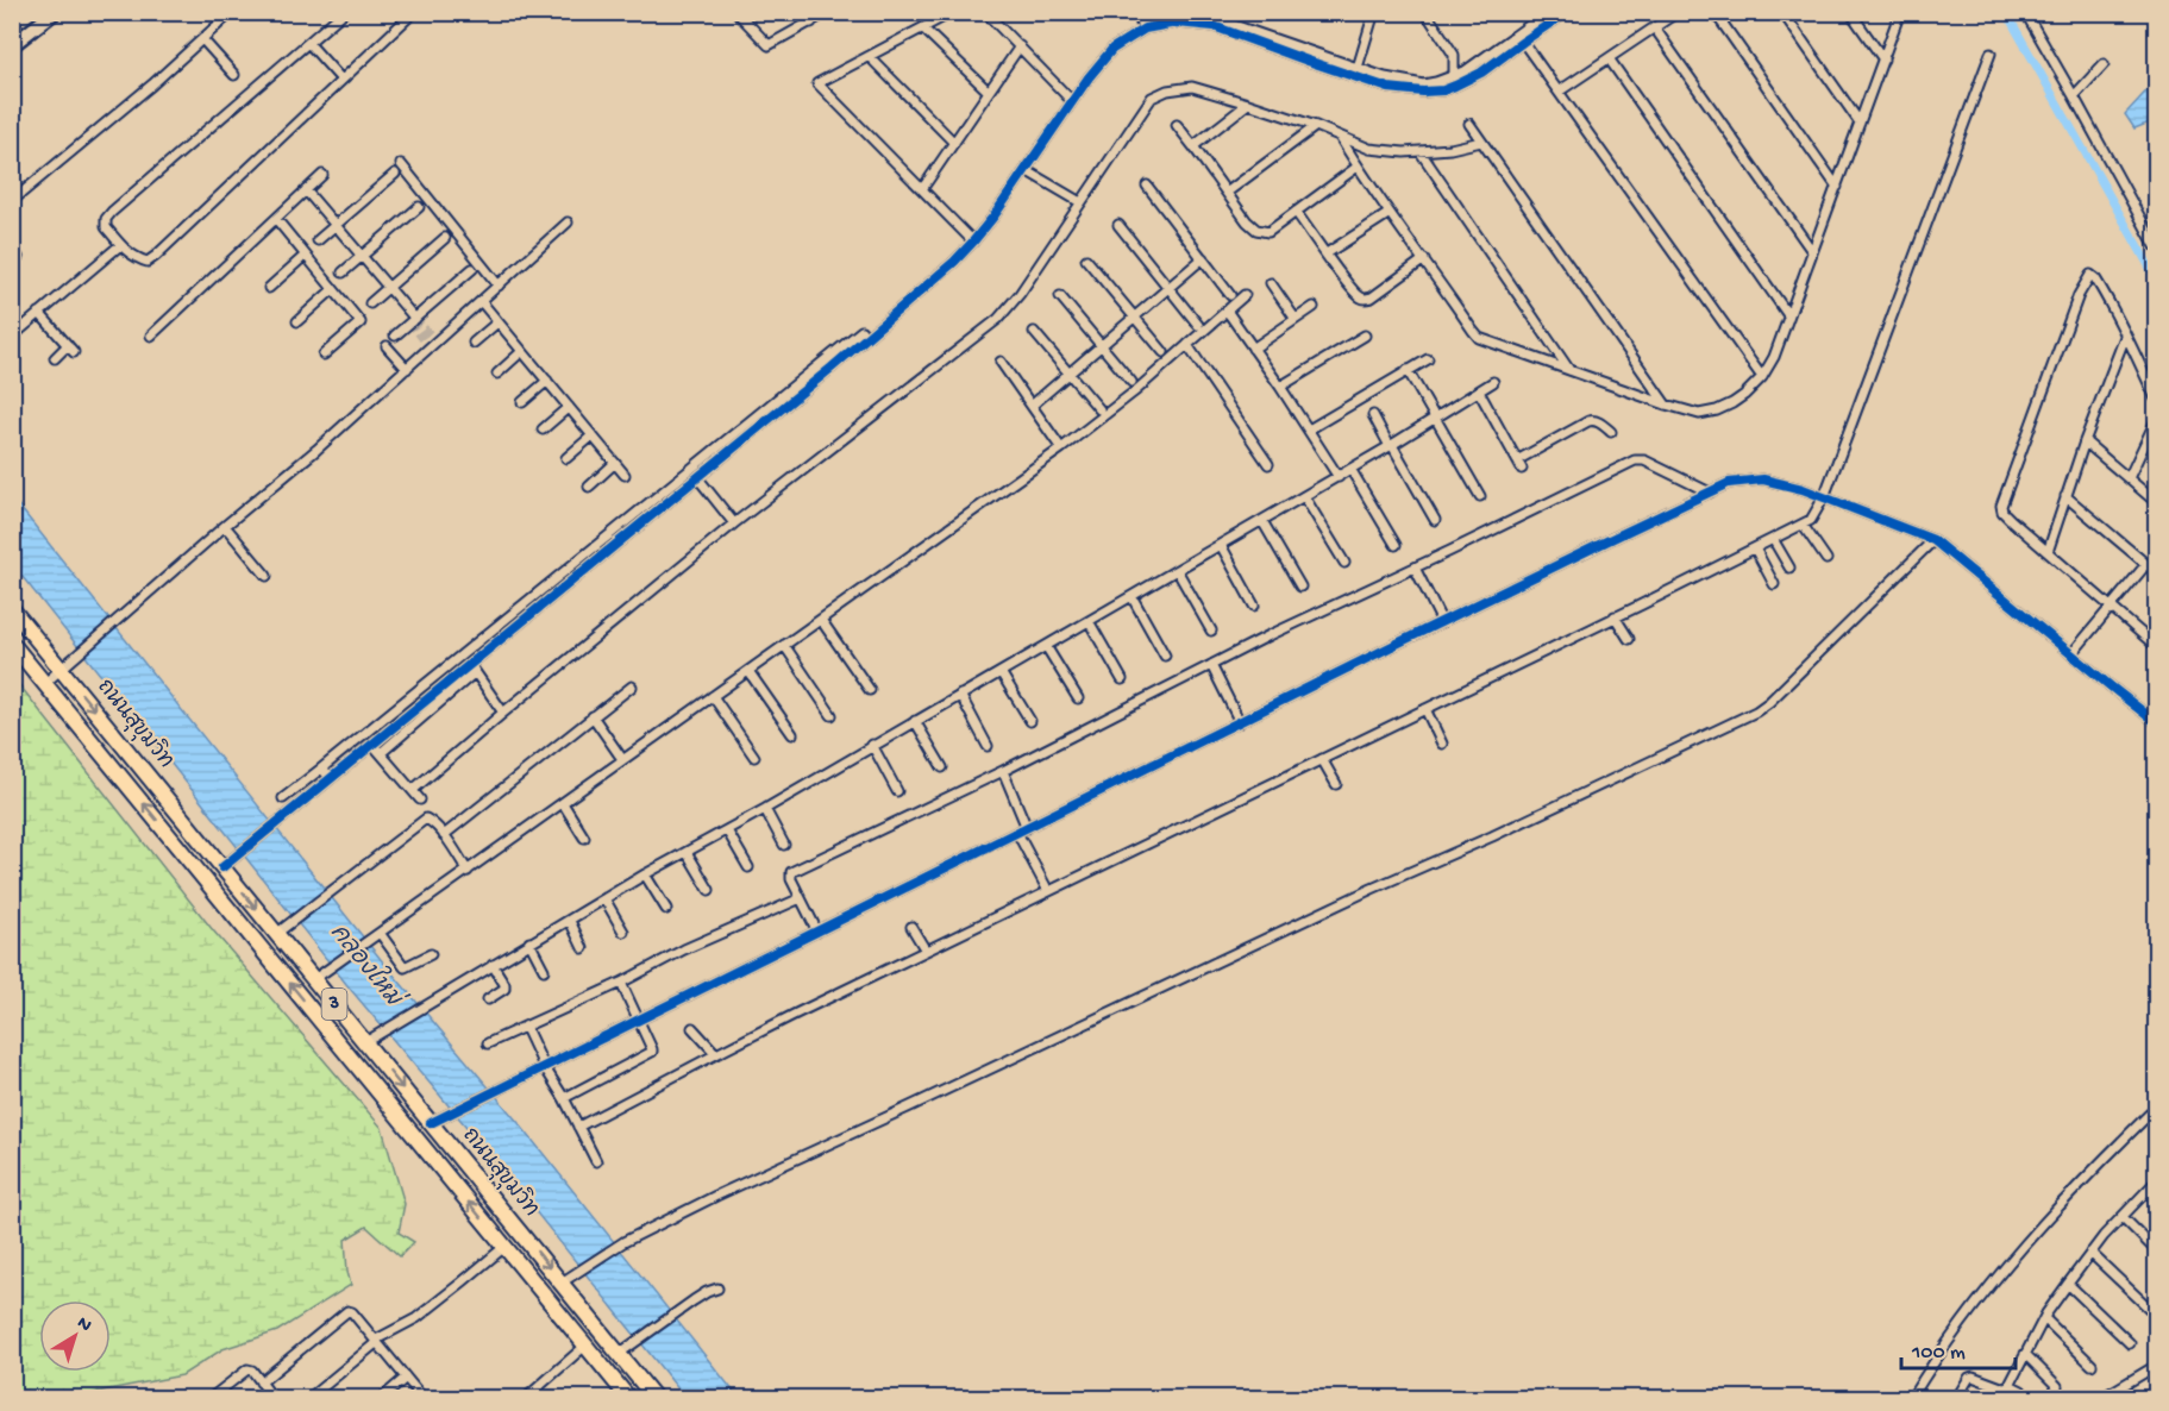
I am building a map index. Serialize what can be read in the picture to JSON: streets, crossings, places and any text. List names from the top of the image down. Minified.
{"streets":{"highway":["ถนนสุขุมวิท","3"]},"water":["คลองใหม่"],"scale_bar":"100 m","north":"top right"}
